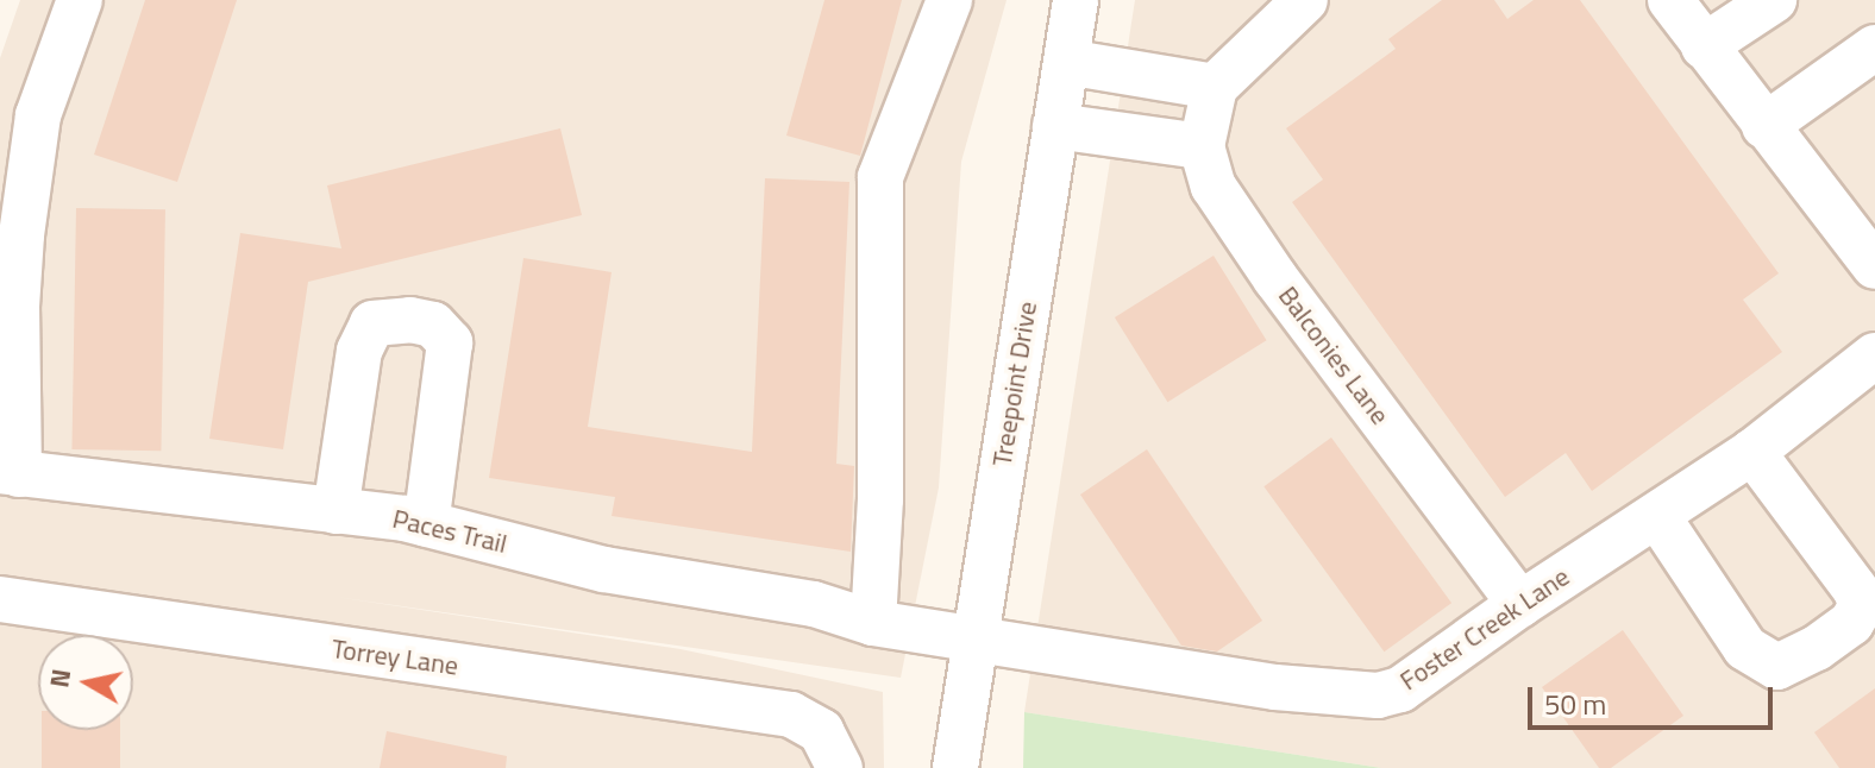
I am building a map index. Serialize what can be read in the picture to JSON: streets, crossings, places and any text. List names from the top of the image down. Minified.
{"streets":{"street":["Balconies Lane","Treepoint Drive","Paces Trail","Foster Creek Lane","Torrey Lane"]},"crossings":[["Balconies Lane","Foster Creek Lane"],["Treepoint Drive","Paces Trail"],["Treepoint Drive","Foster Creek Lane"],["Paces Trail","Foster Creek Lane"]],"scale_bar":"50 m","north":"left"}
